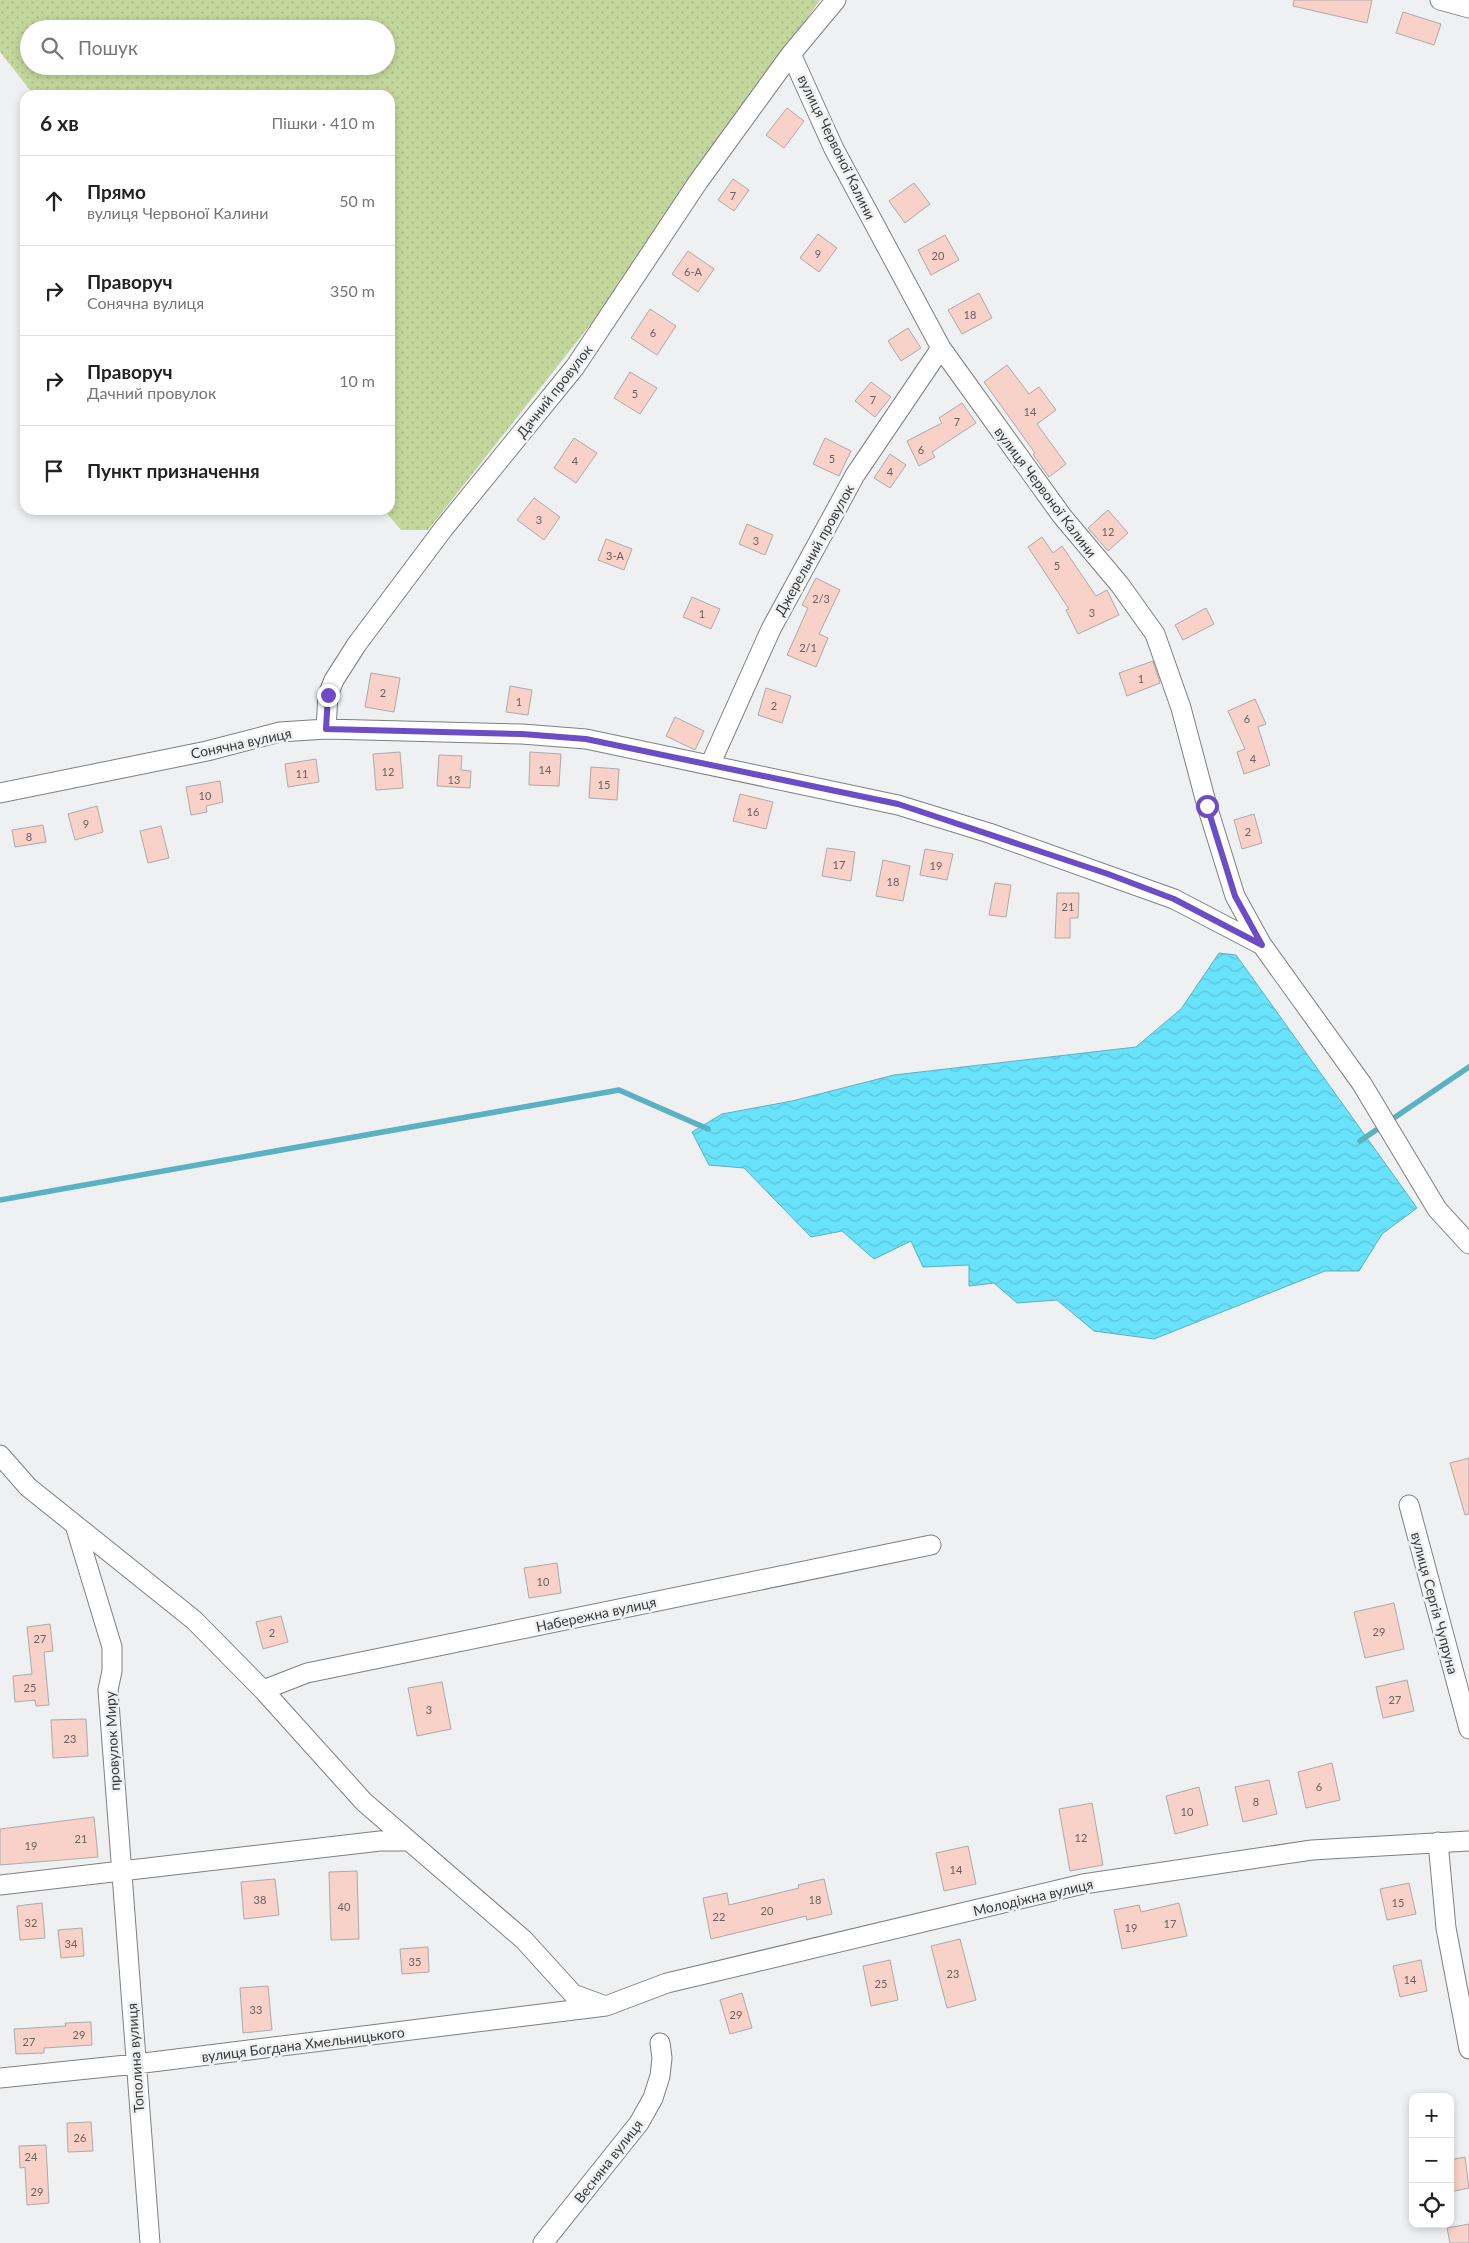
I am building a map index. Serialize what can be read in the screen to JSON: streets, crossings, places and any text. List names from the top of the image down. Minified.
{"streets":{"street":["вулиця Червоної Калини","Дачний провулок","Джерельний провулок","Сонячна вулиця","вулиця Сергія Чупруна","Набережна вулиця","провулок Миру","Молодіжна вулиця","вулиця Богдана Хмельницького","Тополина вулиця","Весняна вулиця"]},"crossings":[["вулиця Червоної Калини","Дачний провулок"],["вулиця Червоної Калини","Джерельний провулок"],["вулиця Червоної Калини","Сонячна вулиця"],["Дачний провулок","Сонячна вулиця"],["Джерельний провулок","Сонячна вулиця"],["провулок Миру","Тополина вулиця"],["Молодіжна вулиця","вулиця Богдана Хмельницького"],["вулиця Богдана Хмельницького","Тополина вулиця"]],"house_numbers":["7","9","20","6-А","18","6","5","7","14","7","6","5","4","4","3","12","3","3-А","5","2/3","3","1","2/1","1","2","1","2","6","4","14","12","11","13","15","10","16","9","2","8","17","19","18","21","10","29","2","27","25","27","3","23","6","8","10","12","21","19","14","38","18","15","40","20","22","32","17","19","34","35","23","14","25","33","29","29","27","26","24","29"],"page":{"search":"Пошук","heading":["6 хв","Пішки · 410 m"],"list":[["Прямо","вулиця Червоної Калини","50 m"],["Праворуч","Сонячна вулиця","350 m"],["Праворуч","Дачний провулок","10 m"],"Пункт призначення"],"map_buttons":["+","−"]}}
